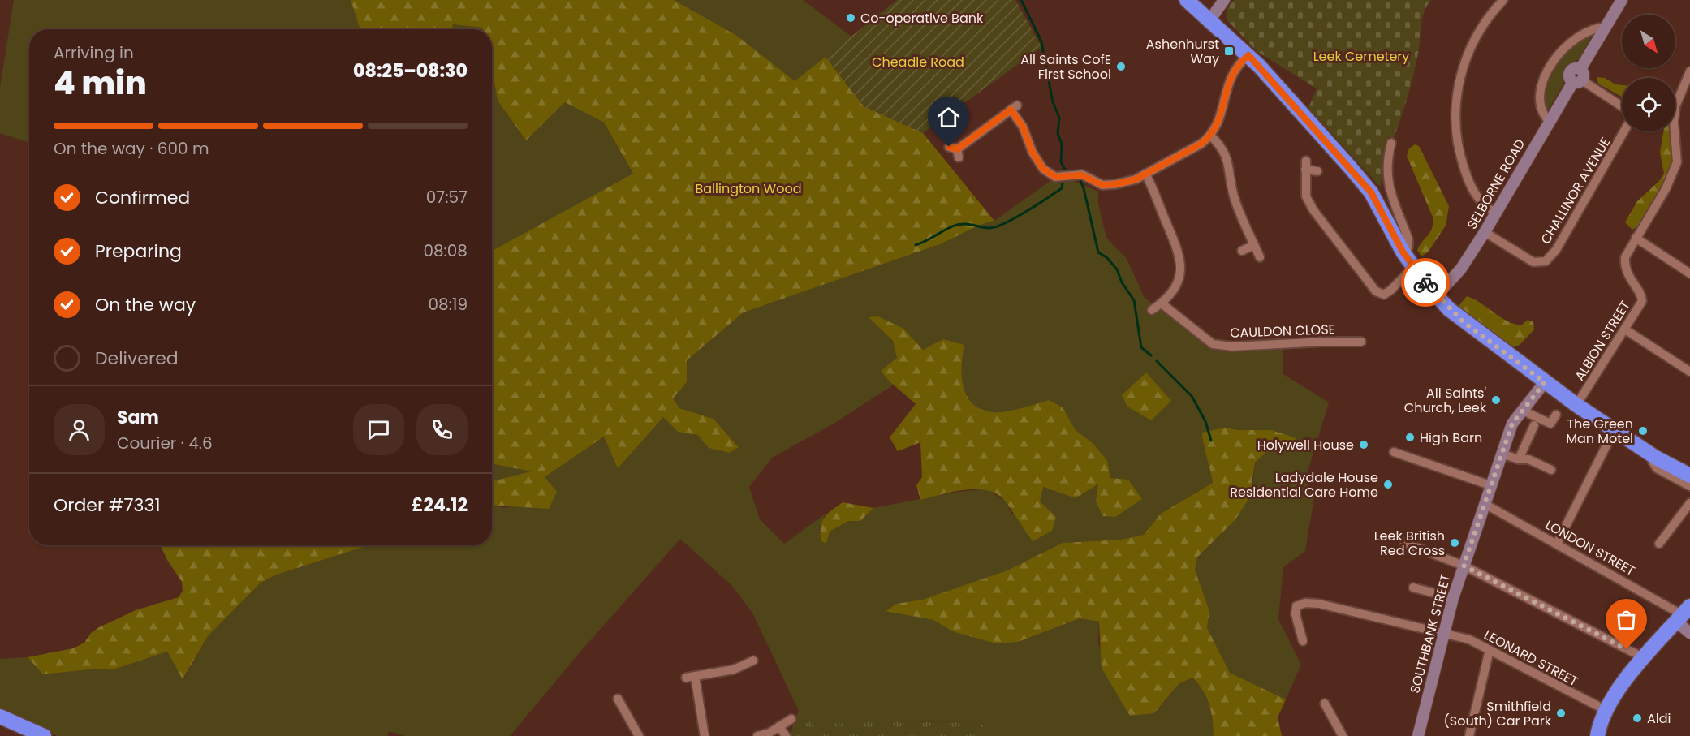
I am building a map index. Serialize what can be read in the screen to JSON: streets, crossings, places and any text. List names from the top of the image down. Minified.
{"streets":{"street":["SELBORNE ROAD","CHALLINOR AVENUE","CAULDON CLOSE","ALBION STREET","LONDON STREET","SOUTHBANK STREET","LEONARD STREET"]},"crossings":[["SELBORNE ROAD","CHALLINOR AVENUE"],["LONDON STREET","SOUTHBANK STREET"],["SOUTHBANK STREET","LEONARD STREET"]],"parks":["Leek Cemetery","Cheadle Road","Ballington Wood"],"places":{"other":["Co-operative Bank","All Saints CofE First School","All Saints' Church, Leek","The Green Man Motel","High Barn","Holywell House","Ladydale House Residential Care Home","Leek British Red Cross","Smithfield (South) Car Park","Aldi"],"transit":["Ashenhurst Way"]},"north":"bottom right","page":{"heading":["4 min","Arriving in","08:25–08:30"],"panel":["Sam","Courier · 4.6","Order #7331","£24.12"],"bar":"On the way · 600 m","list":[["Confirmed","07:57"],["Preparing","08:08"],["On the way","08:19"],"Delivered"]}}
